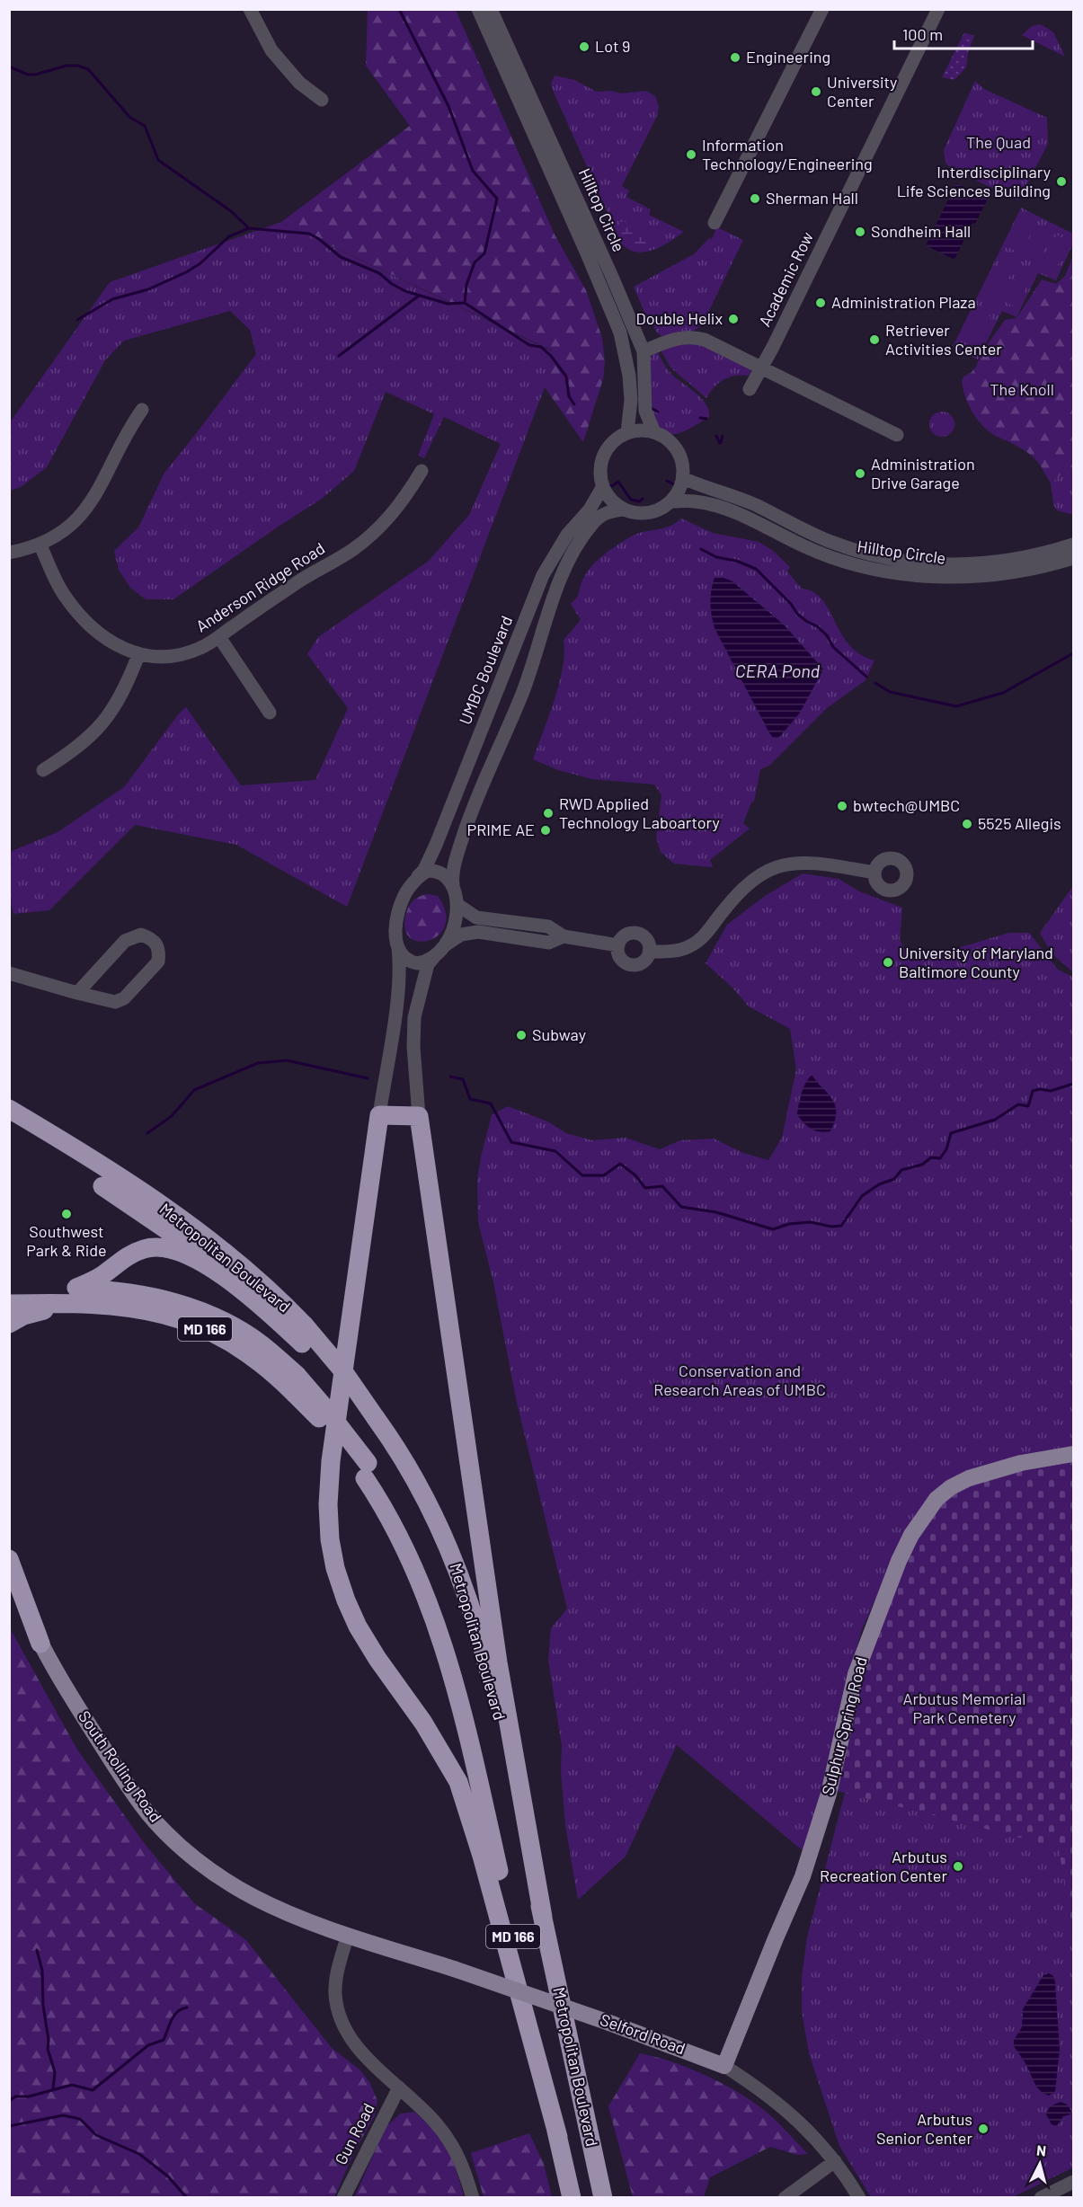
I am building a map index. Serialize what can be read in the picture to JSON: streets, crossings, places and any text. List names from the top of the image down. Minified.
{"streets":{"highway":["Metropolitan Boulevard","MD 166"],"main road":["Sulphur Spring Road","South Rolling Road","Selford Road"],"street":["Hilltop Circle","Academic Row","Anderson Ridge Road","UMBC Boulevard","Gun Road"]},"crossings":[["Hilltop Circle","UMBC Boulevard"],["Metropolitan Boulevard","MD 166"],["Sulphur Spring Road","Selford Road"],["South Rolling Road","Selford Road"]],"water":["CERA Pond"],"parks":["The Quad","The Knoll","Conservation and Research Areas of UMBC","Arbutus Memorial Park Cemetery"],"places":["Lot 9","Engineering","University Center","Information Technology/Engineering","Interdisciplinary Life Sciences Building","Sherman Hall","Sondheim Hall","Administration Plaza","Double Helix","Retriever Activities Center","Administration Drive Garage","bwtech@UMBC","RWD Applied Technology Laboartory","5525 Allegis","PRIME AE","University of Maryland Baltimore County","Subway","Southwest Park & Ride","Arbutus Recreation Center","Arbutus Senior Center"],"scale_bar":"100 m","north":"top"}
